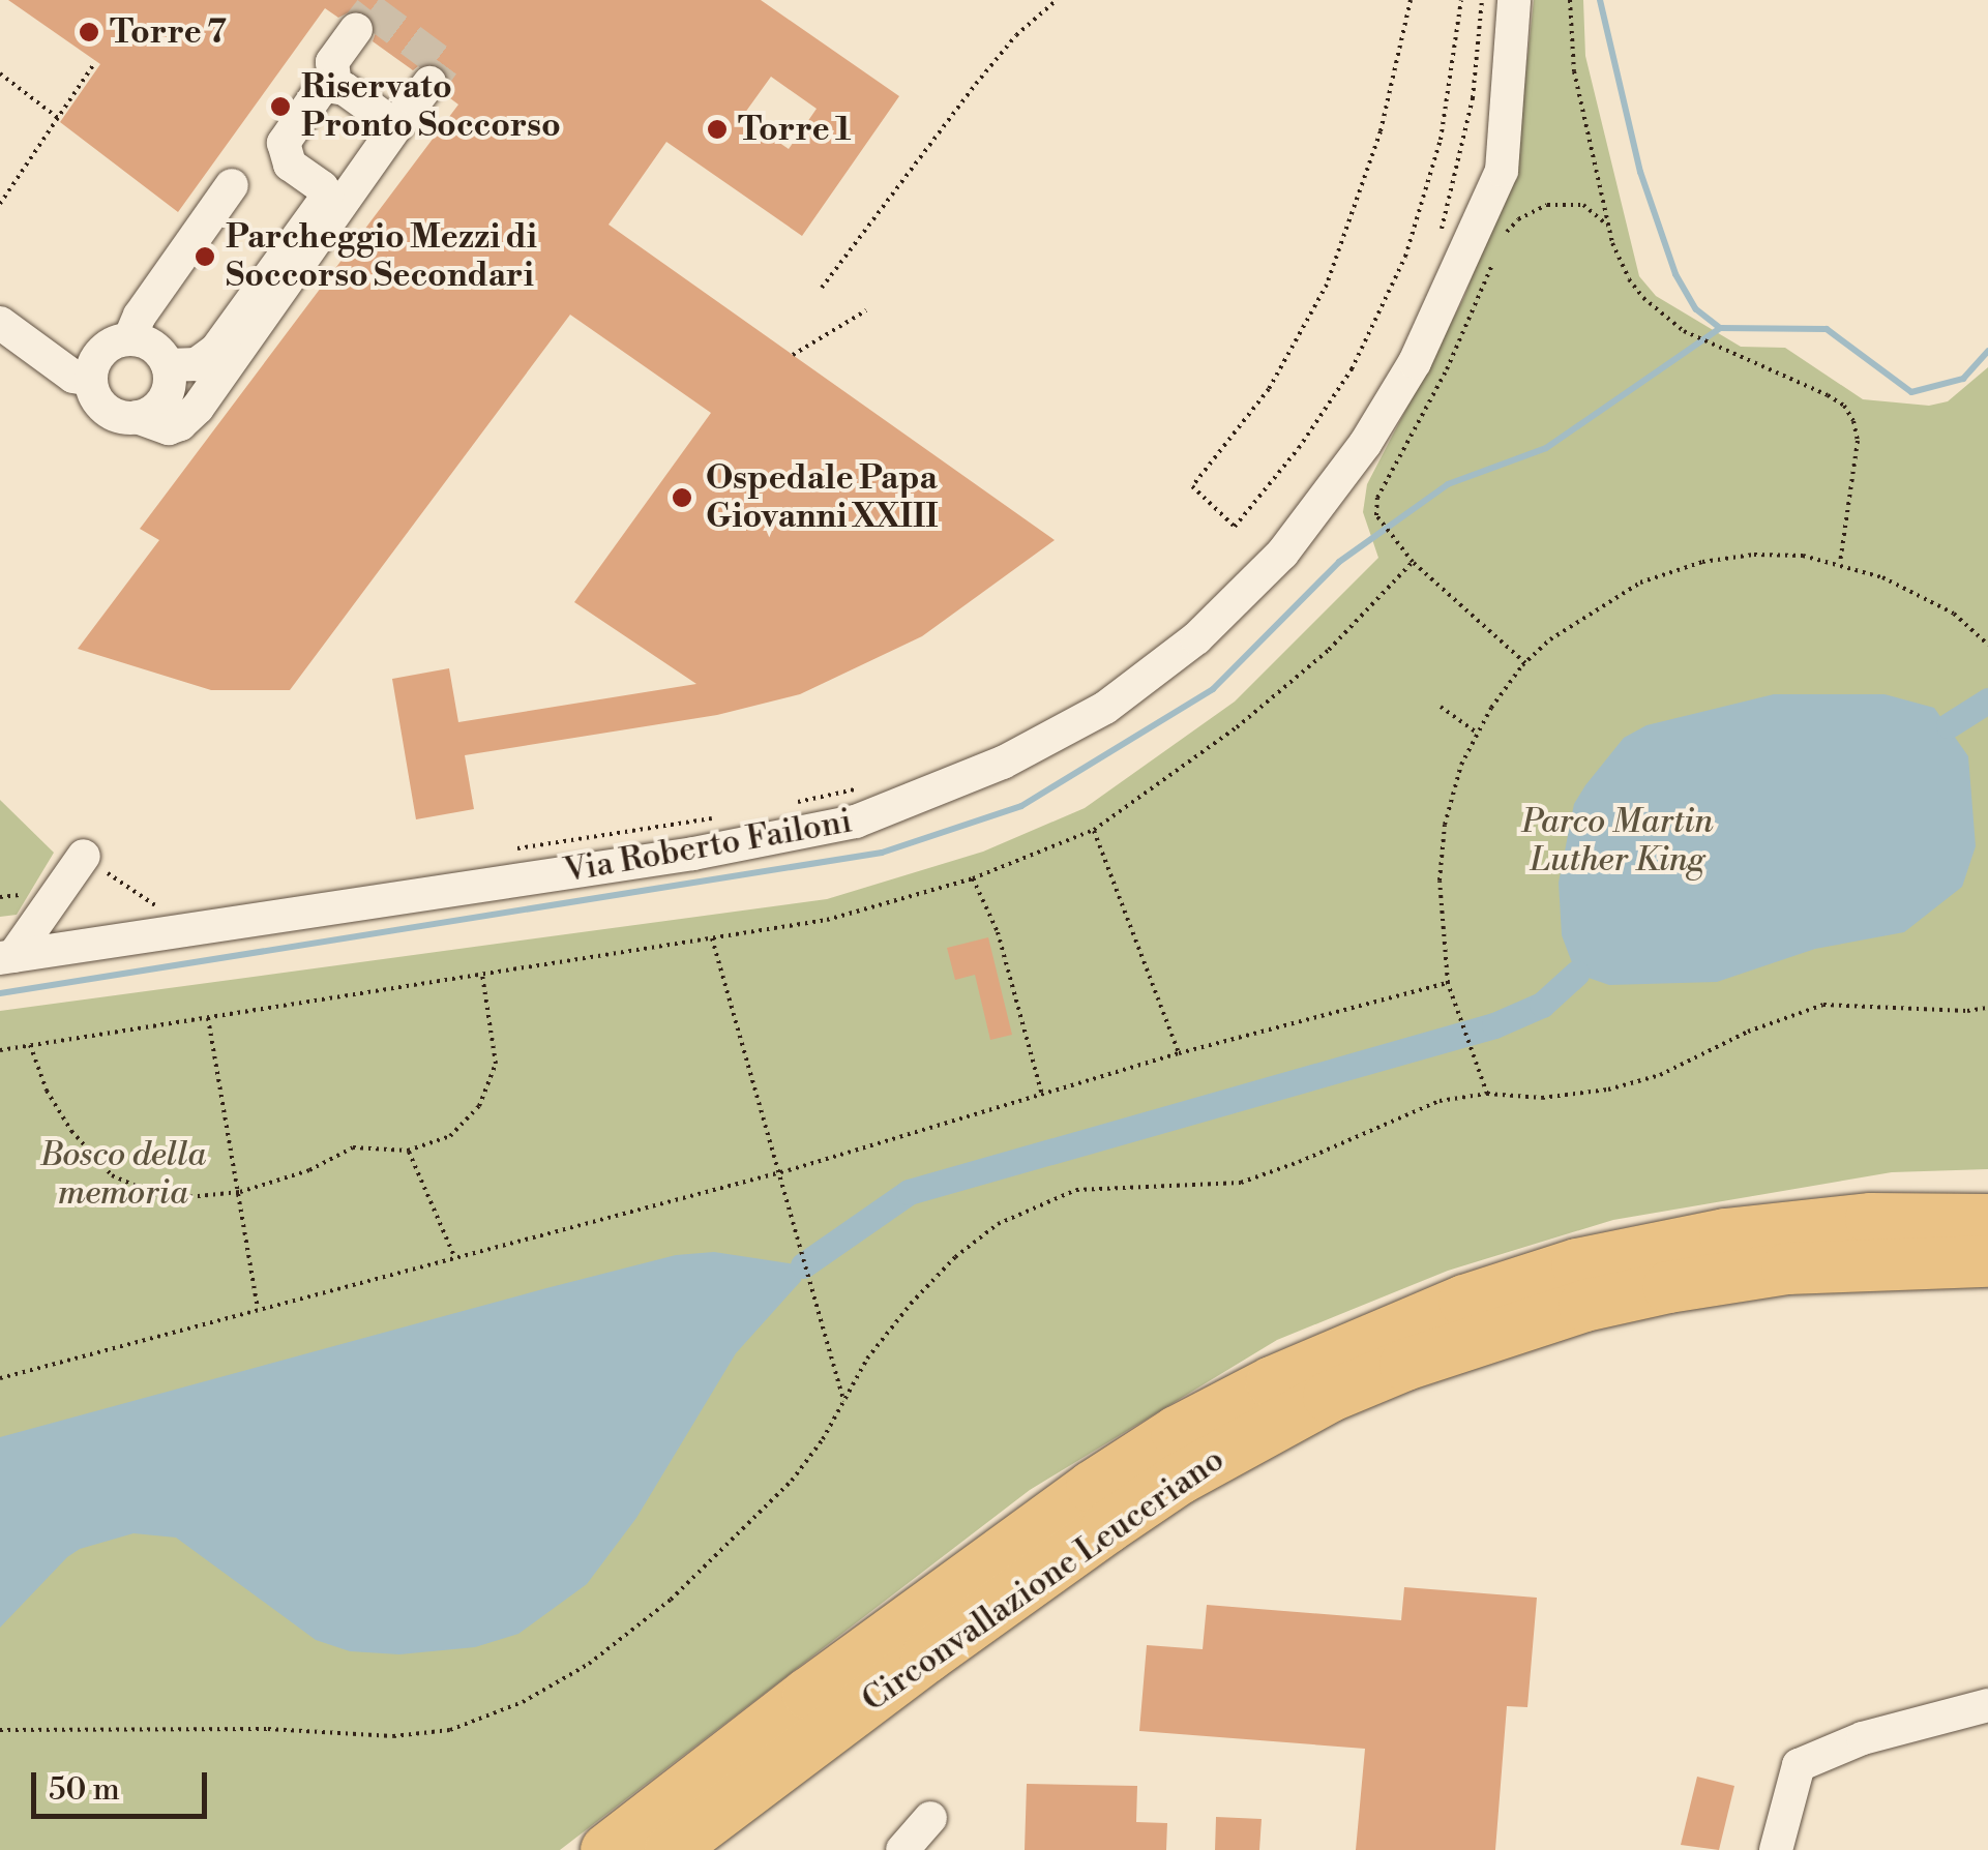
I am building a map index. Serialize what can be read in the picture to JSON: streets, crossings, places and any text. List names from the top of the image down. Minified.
{"streets":{"highway":["Circonvallazione Leuceriano"],"street":["Via Roberto Failoni"]},"parks":["Parco Martin Luther King","Bosco della memoria"],"places":["Torre 7","Riservato Pronto Soccorso","Torre 1","Parcheggio Mezzi di Soccorso Secondari","Ospedale Papa Giovanni XXIII"],"scale_bar":"50 m"}
